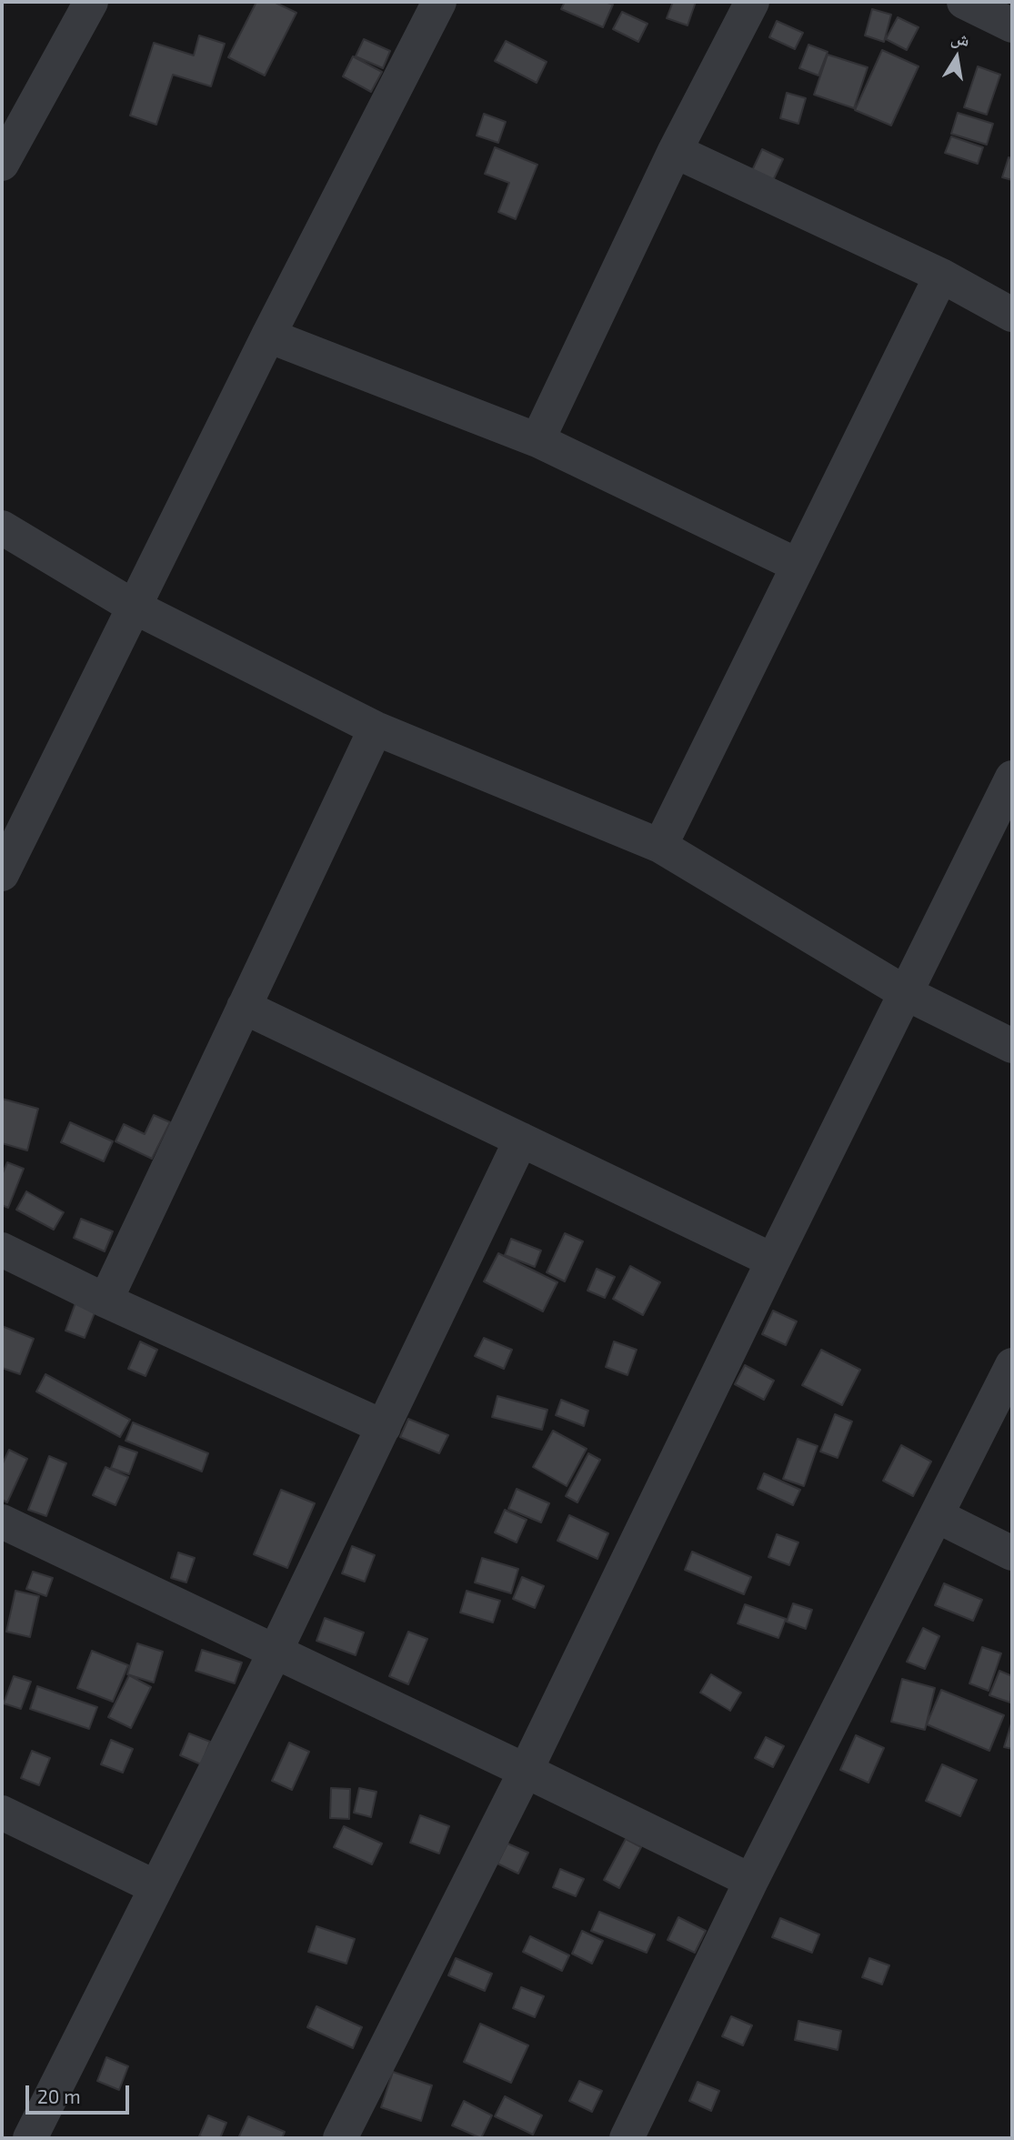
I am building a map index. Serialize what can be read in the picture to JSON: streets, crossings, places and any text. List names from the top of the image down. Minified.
{"scale_bar":"20 m","north":"top"}
